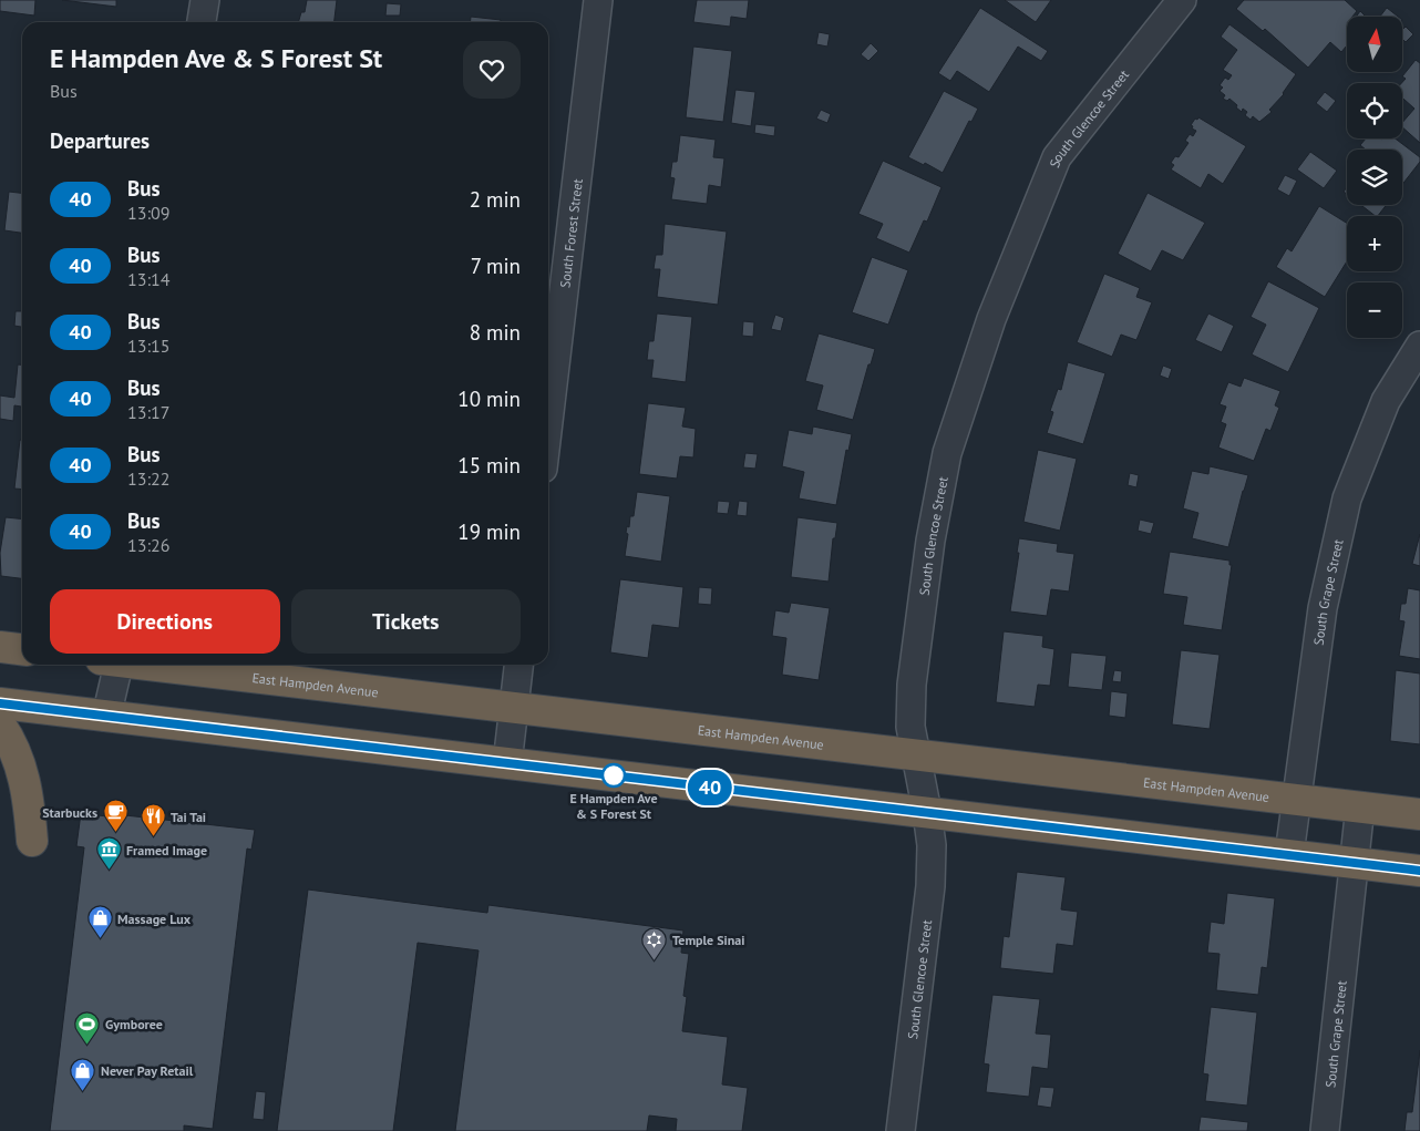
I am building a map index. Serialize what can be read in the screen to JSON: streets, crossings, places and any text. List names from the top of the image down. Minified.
{"streets":{"highway":["East Hampden Avenue"],"street":["South Glencoe Street","South Forest Street","South Grape Street"]},"crossings":[["South Glencoe Street","East Hampden Avenue"],["South Grape Street","East Hampden Avenue"]],"places":{"other":["E Hampden Ave & S Forest St"],"cafe":["Starbucks"],"restaurant":["Tai Tai"],"museum":["Framed Image"],"shop":["Massage Lux","Never Pay Retail"],"synagogue":["Temple Sinai"],"sports":["Gymboree"]},"lines":["bus line 40"],"north":"top","page":{"on_map":"40","map_buttons":["+","−"],"heading":[["E Hampden Ave & S Forest St","Bus"],"Departures"],"list":[{"mark":"40","name":"Bus","note":"13:09","value":"2 min"},{"mark":"40","name":"Bus","note":"13:14","value":"7 min"},{"mark":"40","name":"Bus","note":"13:15","value":"8 min"},{"mark":"40","name":"Bus","note":"13:17","value":"10 min"},{"mark":"40","name":"Bus","note":"13:22","value":"15 min"},{"mark":"40","name":"Bus","note":"13:26","value":"19 min"}],"buttons":["Directions","Tickets"]}}
